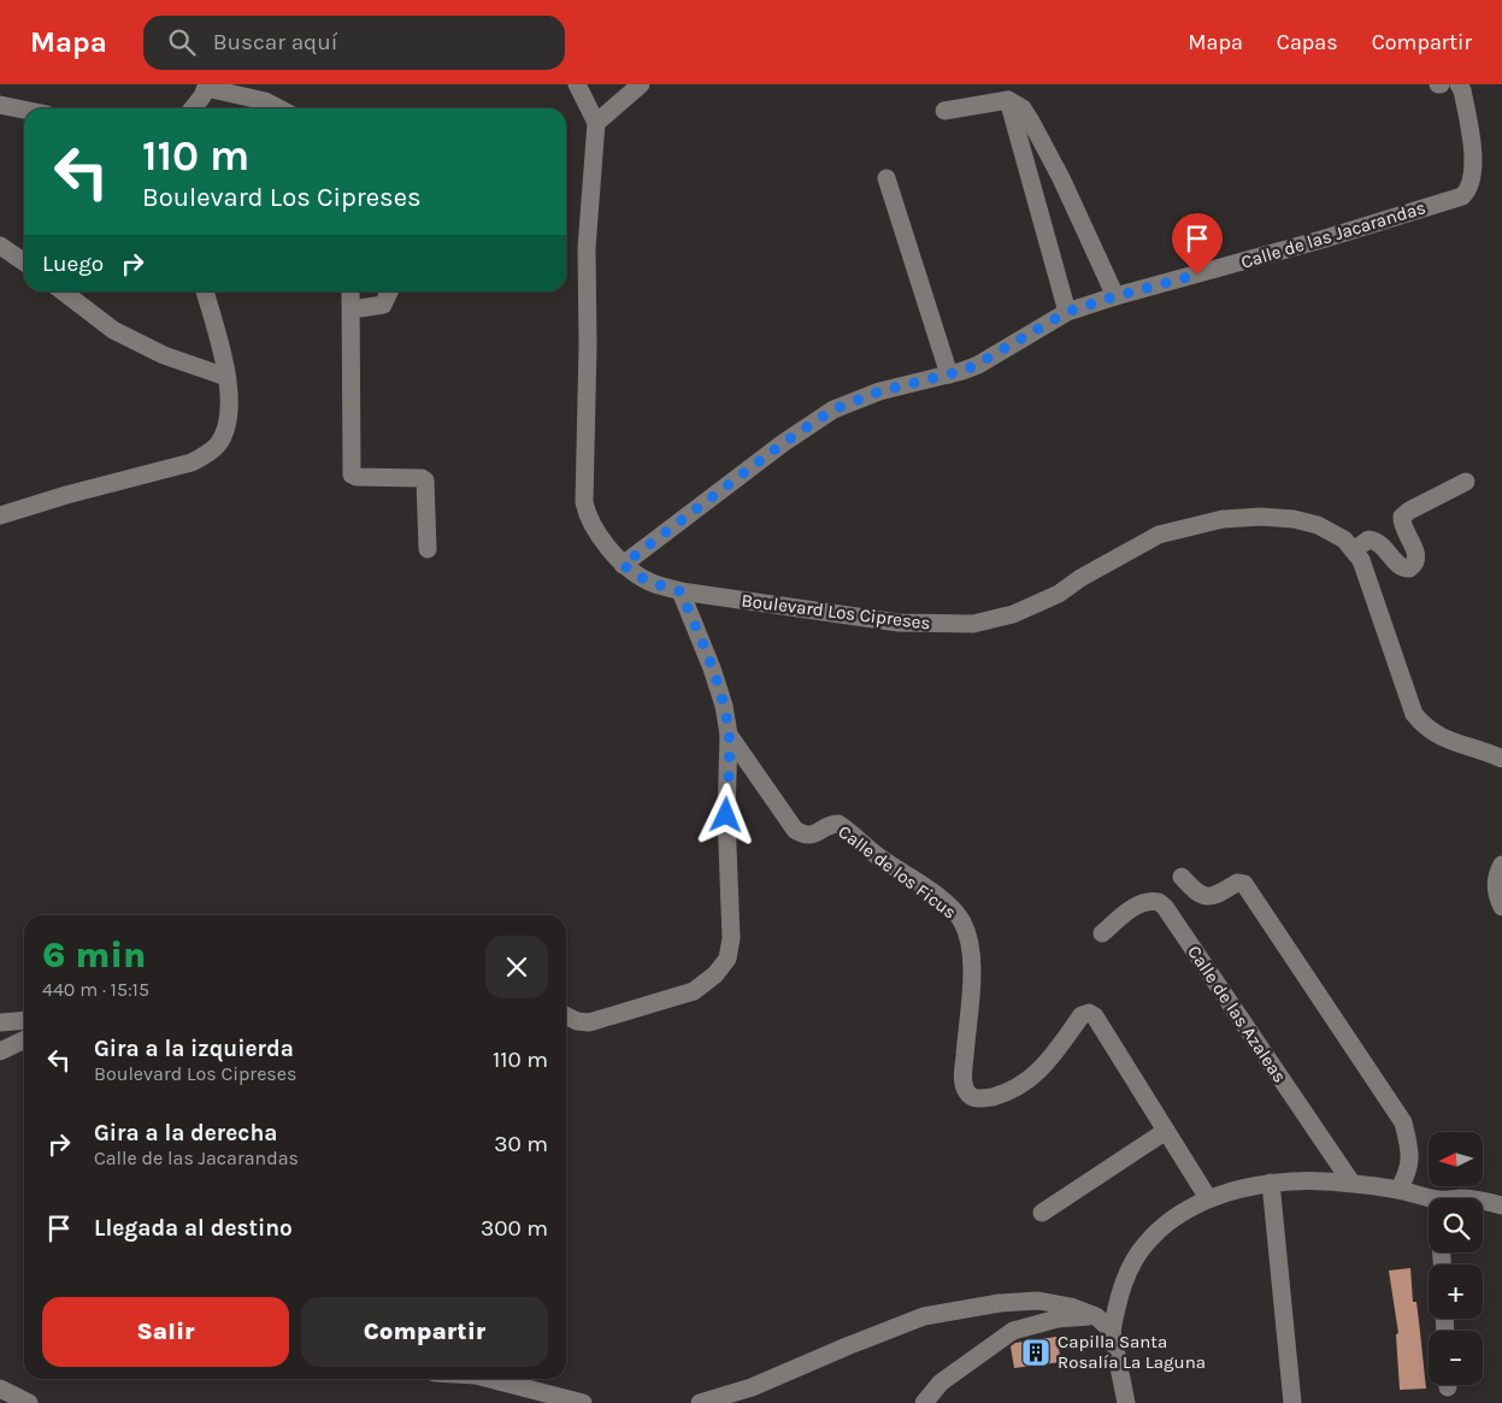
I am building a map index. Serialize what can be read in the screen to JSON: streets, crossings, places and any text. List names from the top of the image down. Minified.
{"streets":{"street":["Calle de las Jacarandas","Boulevard Los Cipreses","Calle de los Ficus","Calle de las Azaleas"]},"crossings":[["Calle de las Jacarandas","Boulevard Los Cipreses"]],"places":{"building":["Capilla Santa Rosalía La Laguna"]},"north":"left","page":{"header":"Mapa","search":"Buscar aquí","nav":["Mapa","Capas","Compartir"],"turn":["110 m","Boulevard Los Cipreses"],"then":"Luego","heading":["6 min","440 m · 15:15"],"list":[{"name":"Gira a la izquierda","note":"Boulevard Los Cipreses","value":"110 m"},{"name":"Gira a la derecha","note":"Calle de las Jacarandas","value":"30 m"},{"name":"Llegada al destino","value":"300 m"}],"map_buttons":["+","−"],"buttons":["Salir","Compartir"]}}
